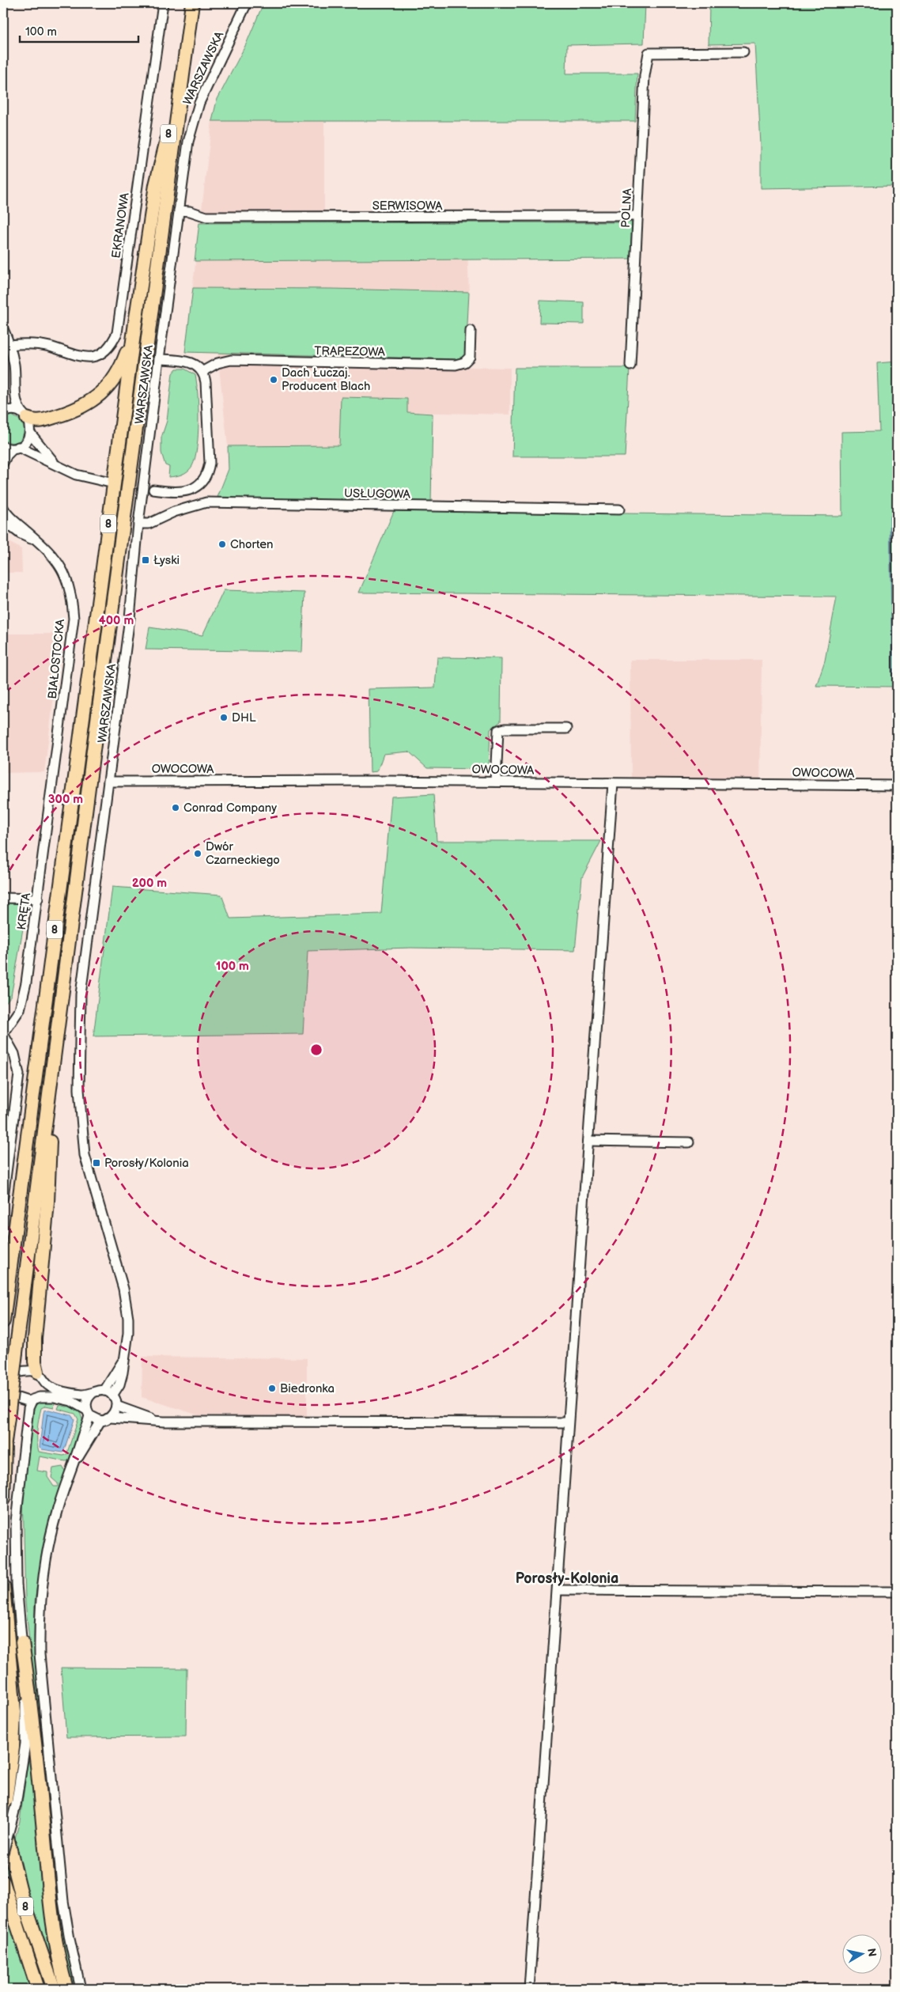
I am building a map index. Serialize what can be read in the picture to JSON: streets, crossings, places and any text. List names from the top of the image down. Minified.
{"streets":{"highway":["8"],"street":["WARSZAWSKA","SERWISOWA","POLNA","EKRANOWA","TRAPEZOWA","USŁUGOWA","BIAŁOSTOCKA","OWOCOWA","KRĘTA"]},"crossings":[["WARSZAWSKA","SERWISOWA"],["WARSZAWSKA","USŁUGOWA"],["WARSZAWSKA","OWOCOWA"],["SERWISOWA","POLNA"],["BIAŁOSTOCKA","KRĘTA"]],"districts":["Porosły-Kolonia"],"places":{"other":["Dach Łuczaj. Producent Blach","Chorten","DHL","Conrad Company","Dwór Czarneckiego","Biedronka"],"transit":["Łyski","Porosły/Kolonia"]},"scale_bar":"100 m","north":"right","rings":["400 m","300 m","200 m","100 m"]}
